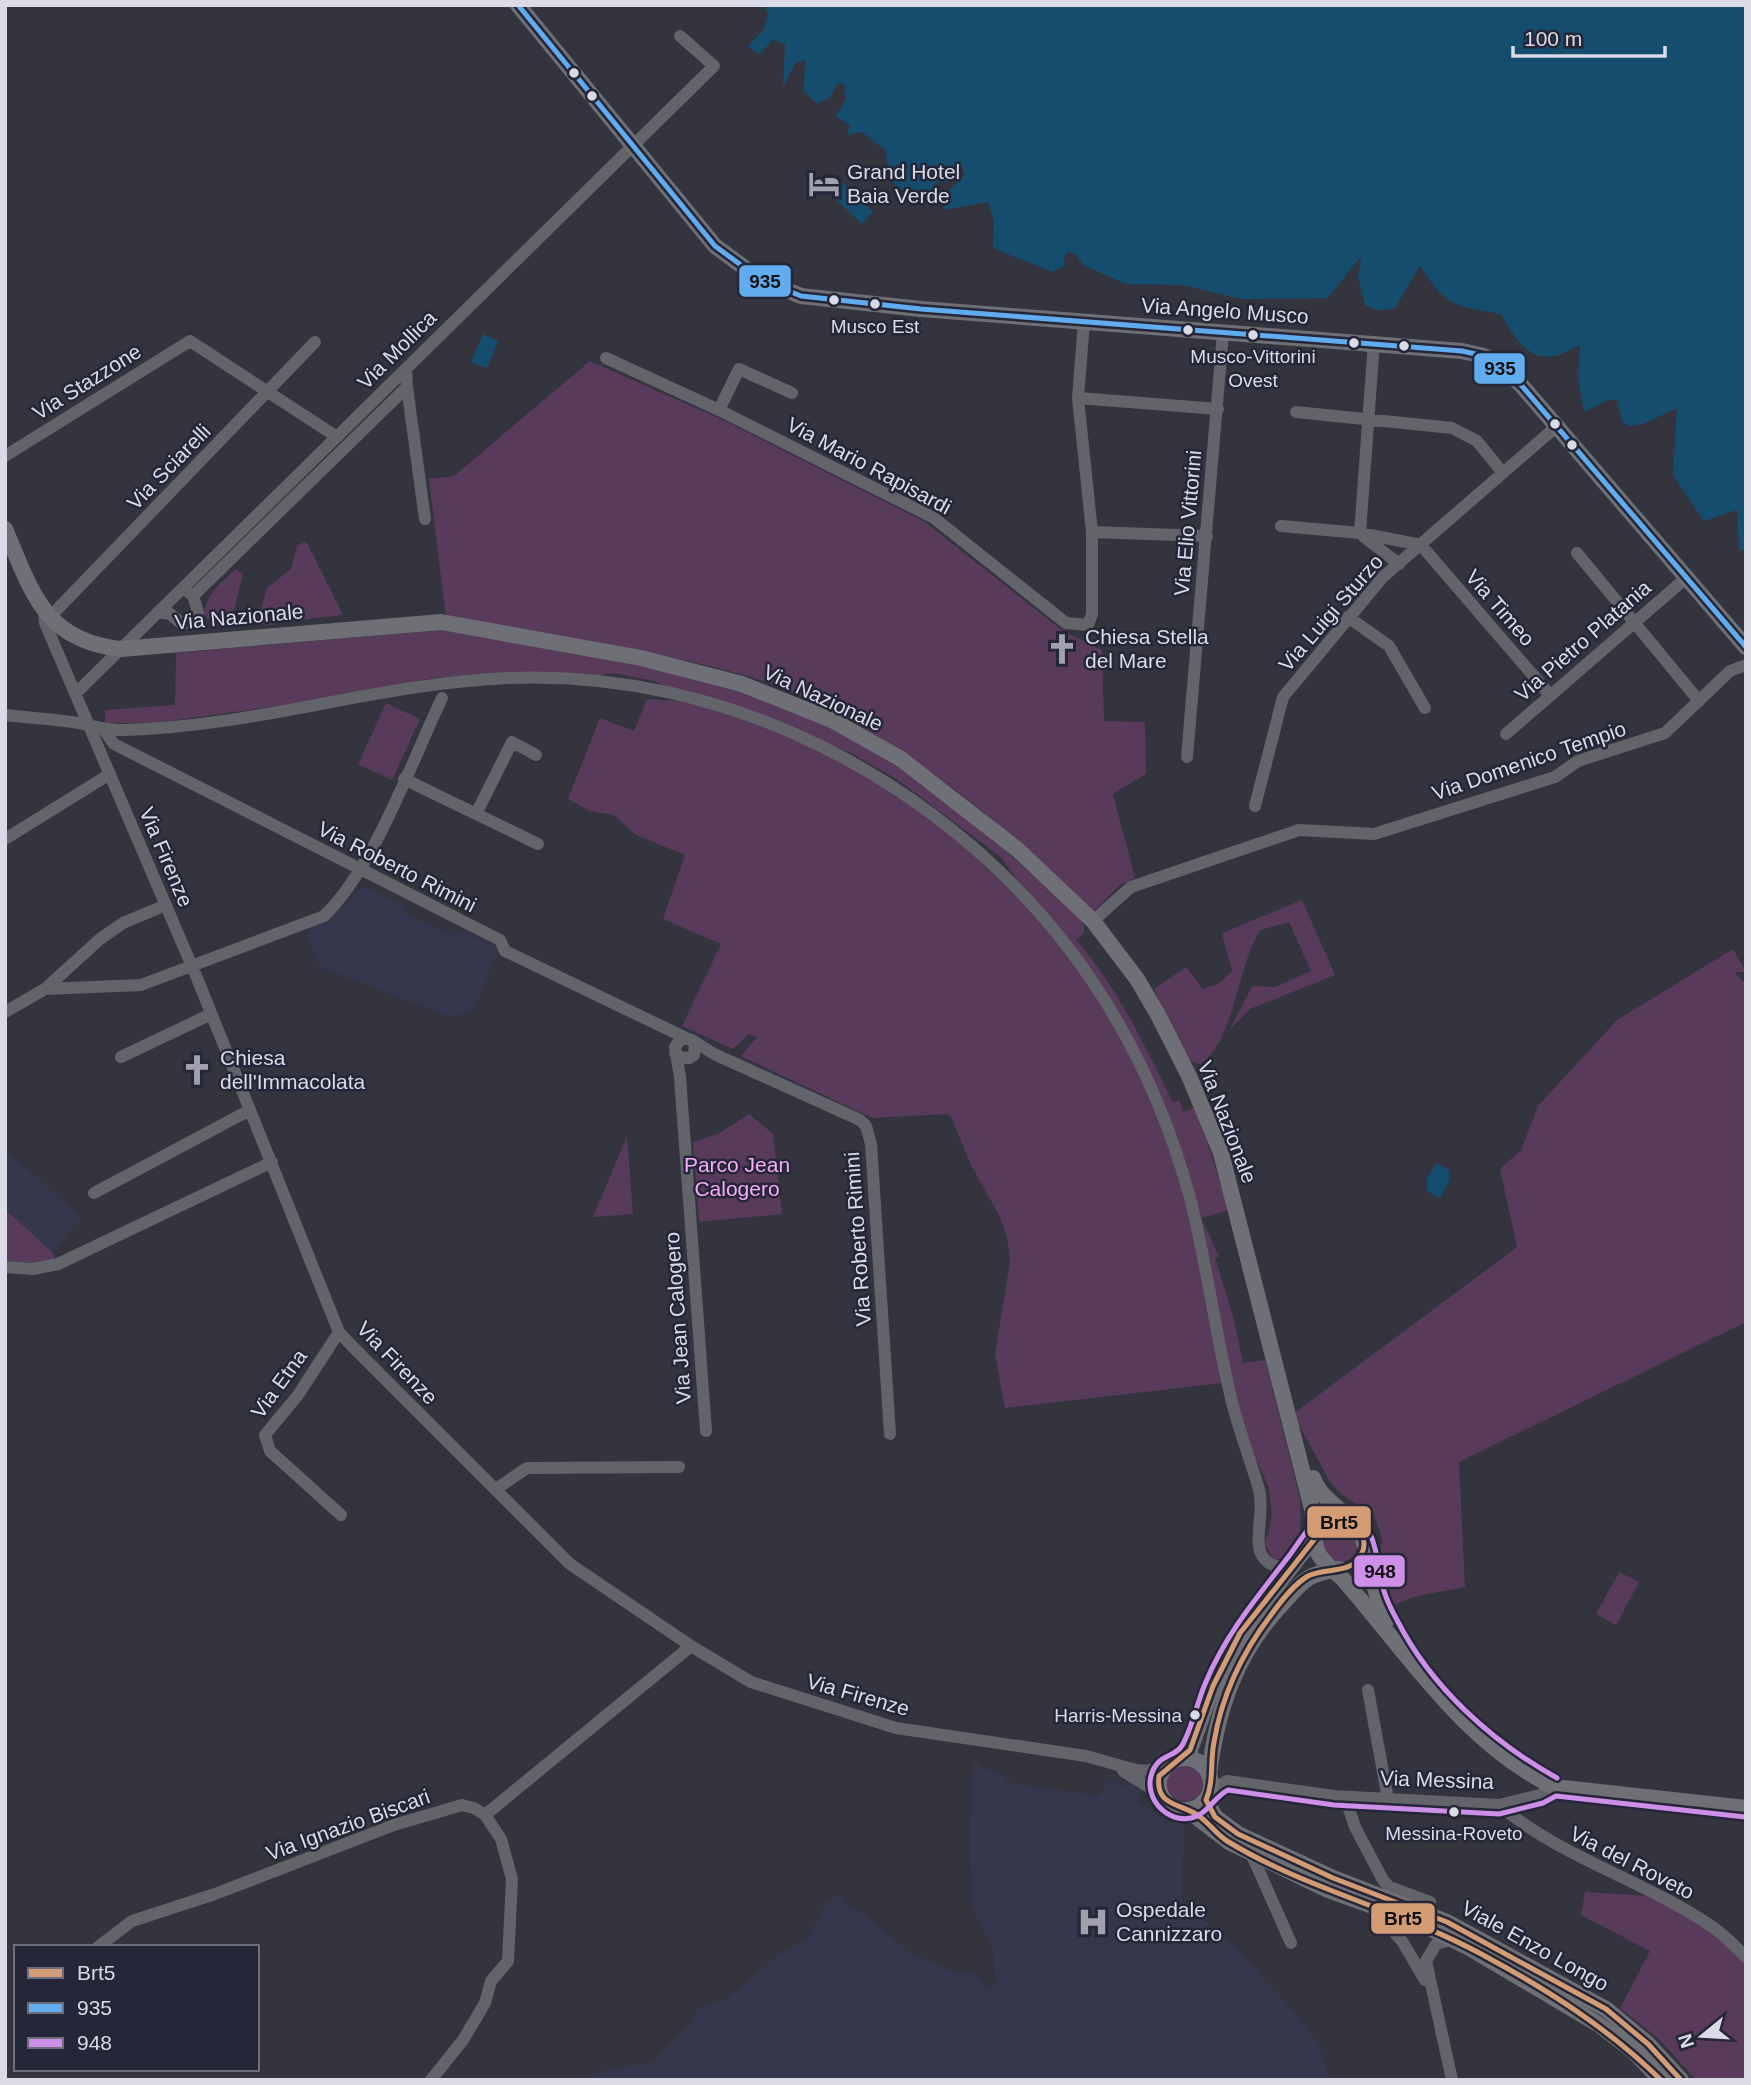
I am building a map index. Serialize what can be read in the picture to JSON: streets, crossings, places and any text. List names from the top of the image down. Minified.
{"streets":{"main road":["Via Angelo Musco","Via Nazionale","Via Messina","Viale Enzo Longo"],"street":["Via Mollica","Via Stazzone","Via Mario Rapisardi","Via Sciarelli","Via Elio Vittorini","Via Timeo","Via Luigi Sturzo","Via Pietro Platania","Via Domenico Tempio","Via Firenze","Via Roberto Rimini","Via Jean Calogero","Via Etna","Via Ignazio Biscari","Via del Roveto"]},"crossings":[["Via Angelo Musco","Via Mollica"],["Via Angelo Musco","Via Mario Rapisardi"],["Via Angelo Musco","Via Elio Vittorini"],["Via Angelo Musco","Via Luigi Sturzo"],["Via Angelo Musco","Via Pietro Platania"],["Via Mollica","Via Nazionale"],["Via Mollica","Via Firenze"],["Via Stazzone","Via Sciarelli"],["Via Sciarelli","Via Nazionale"],["Via Sciarelli","Via Firenze"],["Via Timeo","Via Luigi Sturzo"],["Via Timeo","Via Pietro Platania"],["Via Nazionale","Via Domenico Tempio"],["Via Nazionale","Via Firenze"],["Via Firenze","Via Etna"],["Via Roberto Rimini","Via Jean Calogero"],["Via Messina","Via del Roveto"],["Via Messina","Viale Enzo Longo"]],"parks":["Parco Jean Calogero"],"places":{"hotel":["Grand Hotel Baia Verde"],"other":["Musco Est","Musco-Vittorini Ovest","Harris-Messina","Messina-Roveto"],"church":["Chiesa Stella del Mare","Chiesa dell'Immacolata"],"hospital":["Ospedale Cannizzaro"]},"lines":["transit line 935","transit line 948","transit line Brt5"],"legend":["Brt5","935","948"],"scale_bar":"100 m","north":"left"}
